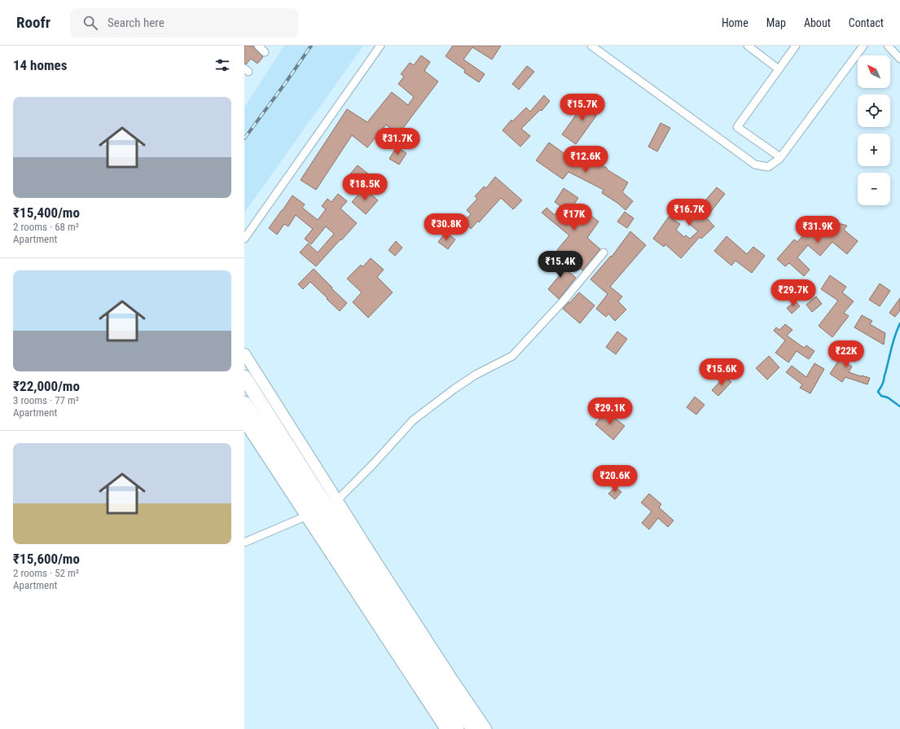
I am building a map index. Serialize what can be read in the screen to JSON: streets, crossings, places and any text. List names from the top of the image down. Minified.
{"north":"top left","page":{"header":"Roofr","search":"Search here","nav":["Home","Map","About","Contact"],"heading":"14 homes","map_buttons":["+","−"],"list":[{"name":"₹15,400/mo","note":"2 rooms · 68 m² · Apartment"},{"name":"₹22,000/mo","note":"3 rooms · 77 m² · Apartment"},{"name":"₹15,600/mo","note":"2 rooms · 52 m² · Apartment"}],"price":["₹15.7K","₹31.7K","₹12.6K","₹18.5K","₹16.7K","₹17K","₹30.8K","₹31.9K","₹15.4K","₹29.7K","₹22K","₹15.6K","₹29.1K","₹20.6K"]}}
